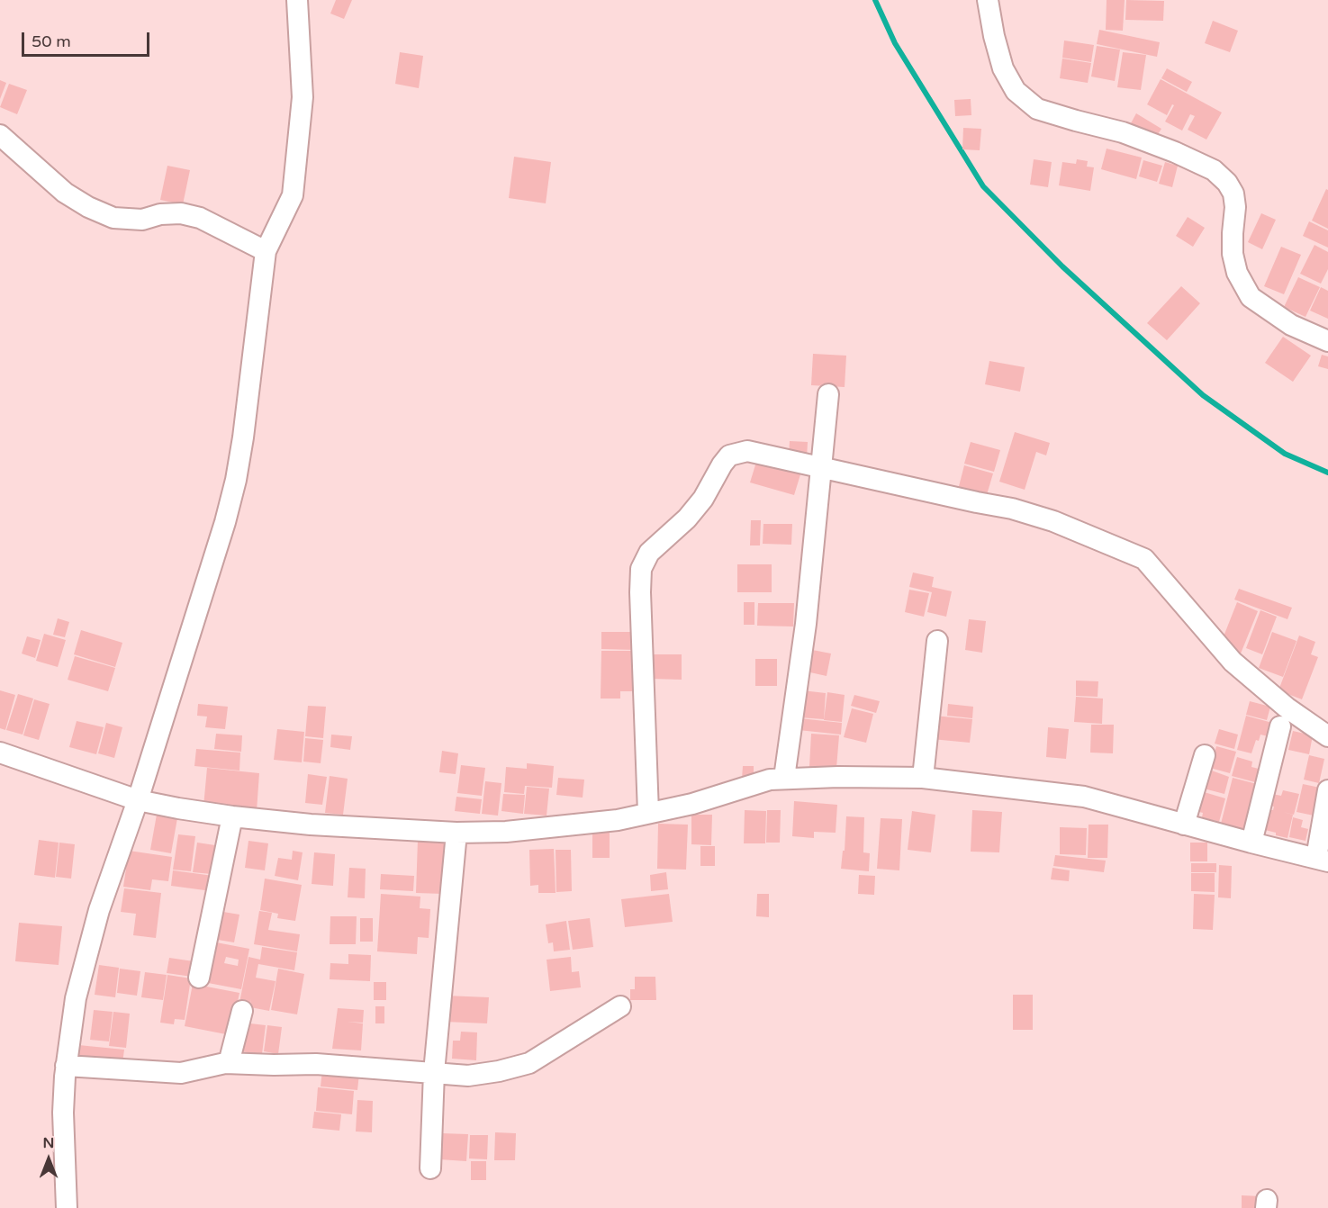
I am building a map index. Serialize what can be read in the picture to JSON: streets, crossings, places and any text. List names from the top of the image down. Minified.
{"scale_bar":"50 m","north":"top"}
